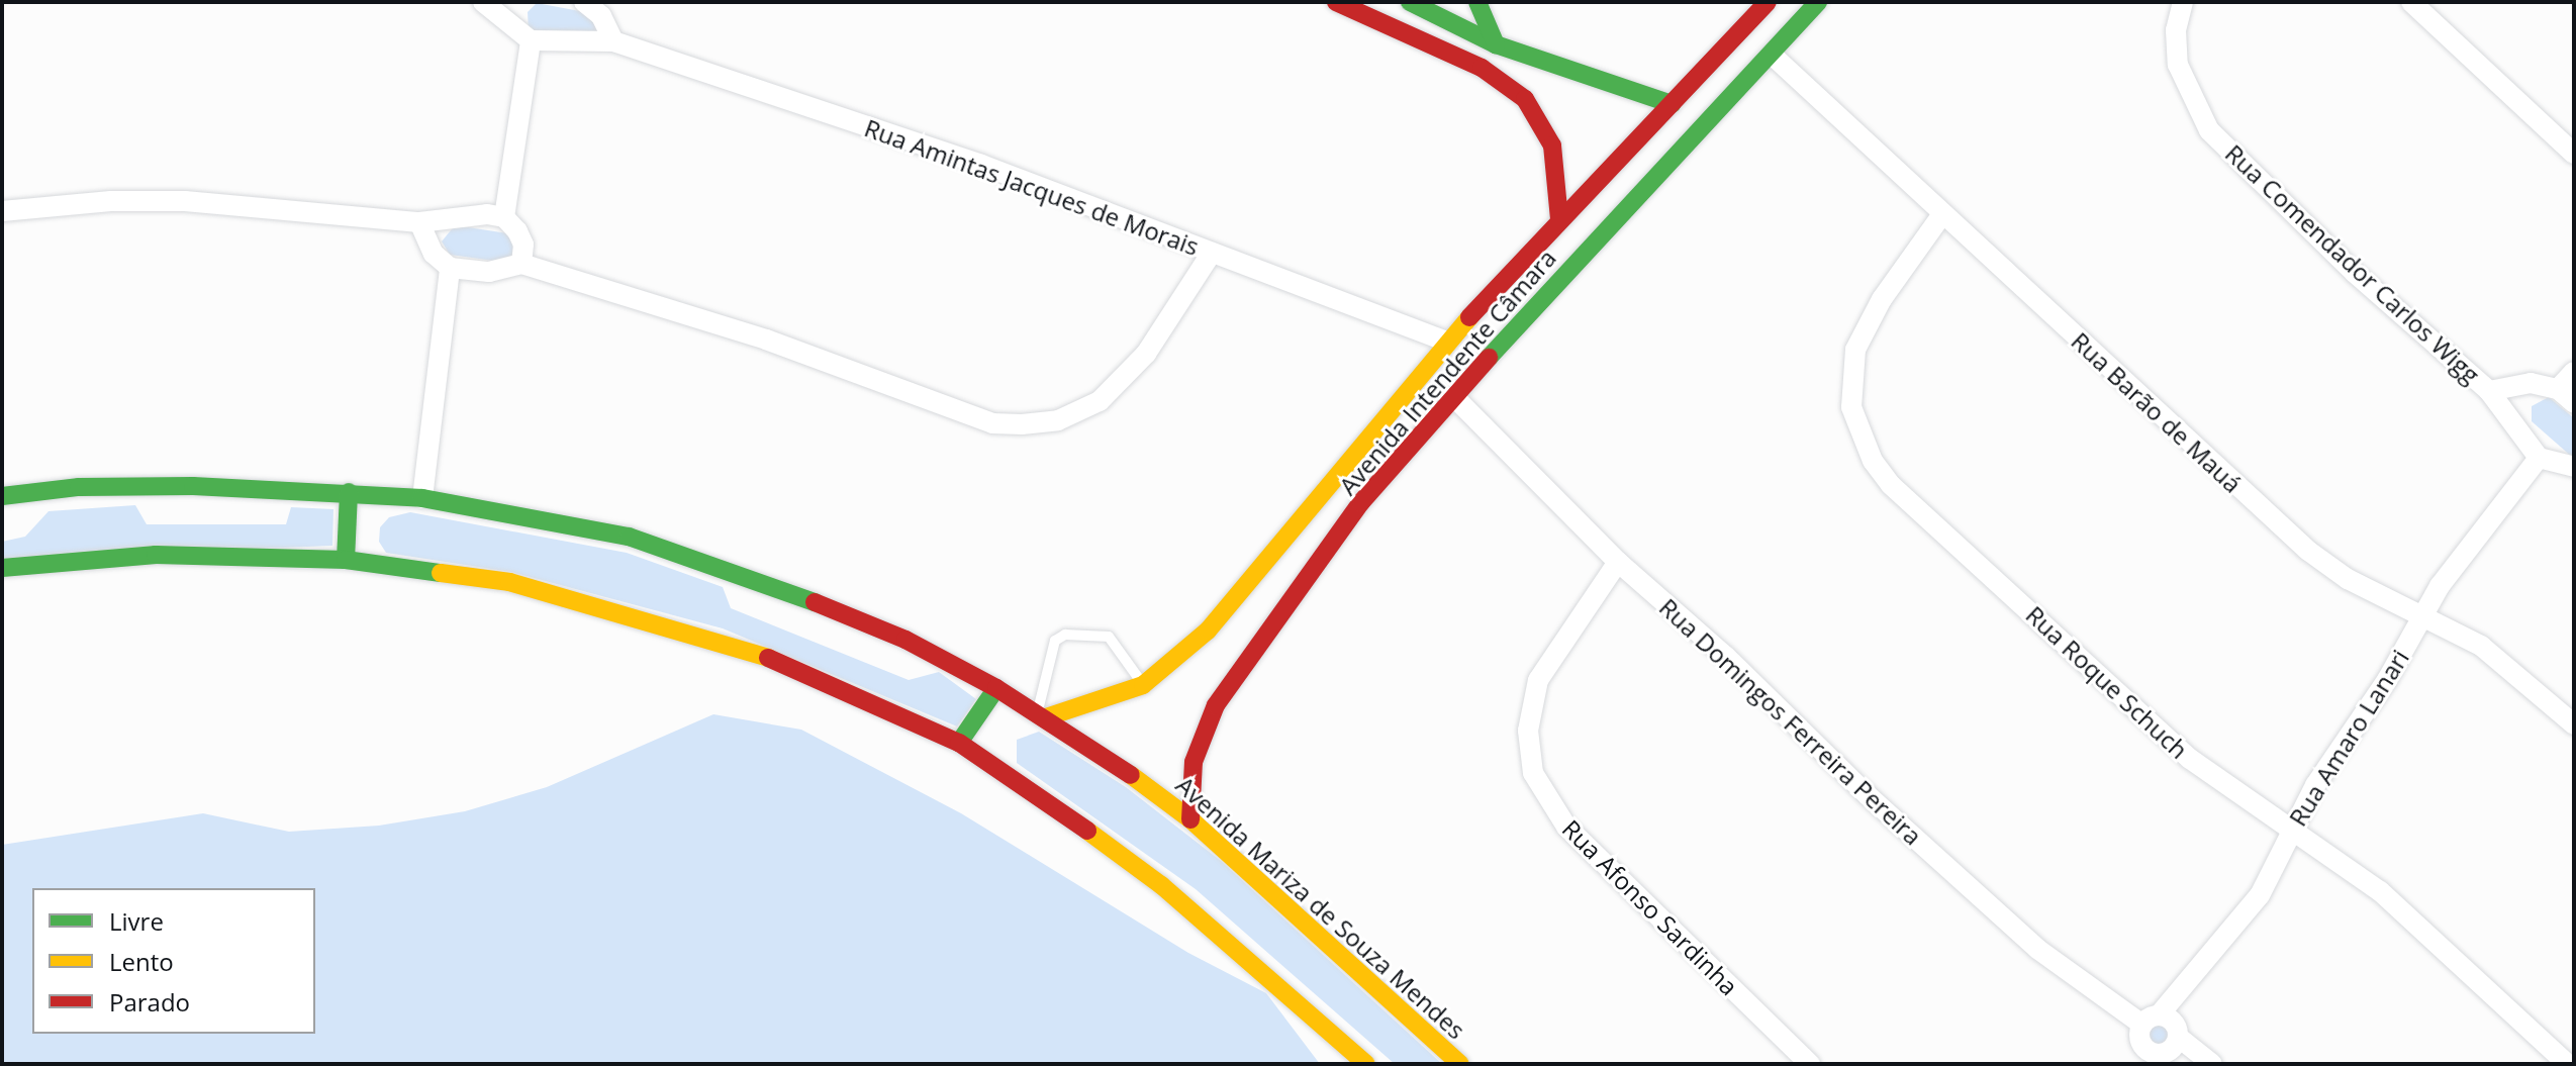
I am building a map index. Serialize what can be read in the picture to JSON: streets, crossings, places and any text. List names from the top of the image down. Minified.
{"streets":{"main road":["Avenida Intendente Câmara","Avenida Mariza de Souza Mendes"],"street":["Rua Amintas Jacques de Morais","Rua Comendador Carlos Wigg","Rua Barão de Mauá","Rua Roque Schuch","Rua Domingos Ferreira Pereira","Rua Amaro Lanari","Rua Afonso Sardinha"]},"crossings":[["Rua Amintas Jacques de Morais","Avenida Intendente Câmara"],["Rua Comendador Carlos Wigg","Rua Amaro Lanari"],["Avenida Intendente Câmara","Rua Barão de Mauá"],["Avenida Intendente Câmara","Rua Domingos Ferreira Pereira"],["Avenida Intendente Câmara","Avenida Mariza de Souza Mendes"],["Rua Barão de Mauá","Rua Roque Schuch"],["Rua Barão de Mauá","Rua Amaro Lanari"],["Rua Roque Schuch","Rua Amaro Lanari"],["Rua Domingos Ferreira Pereira","Rua Amaro Lanari"],["Rua Domingos Ferreira Pereira","Rua Afonso Sardinha"]],"legend":["Livre","Lento","Parado"]}
